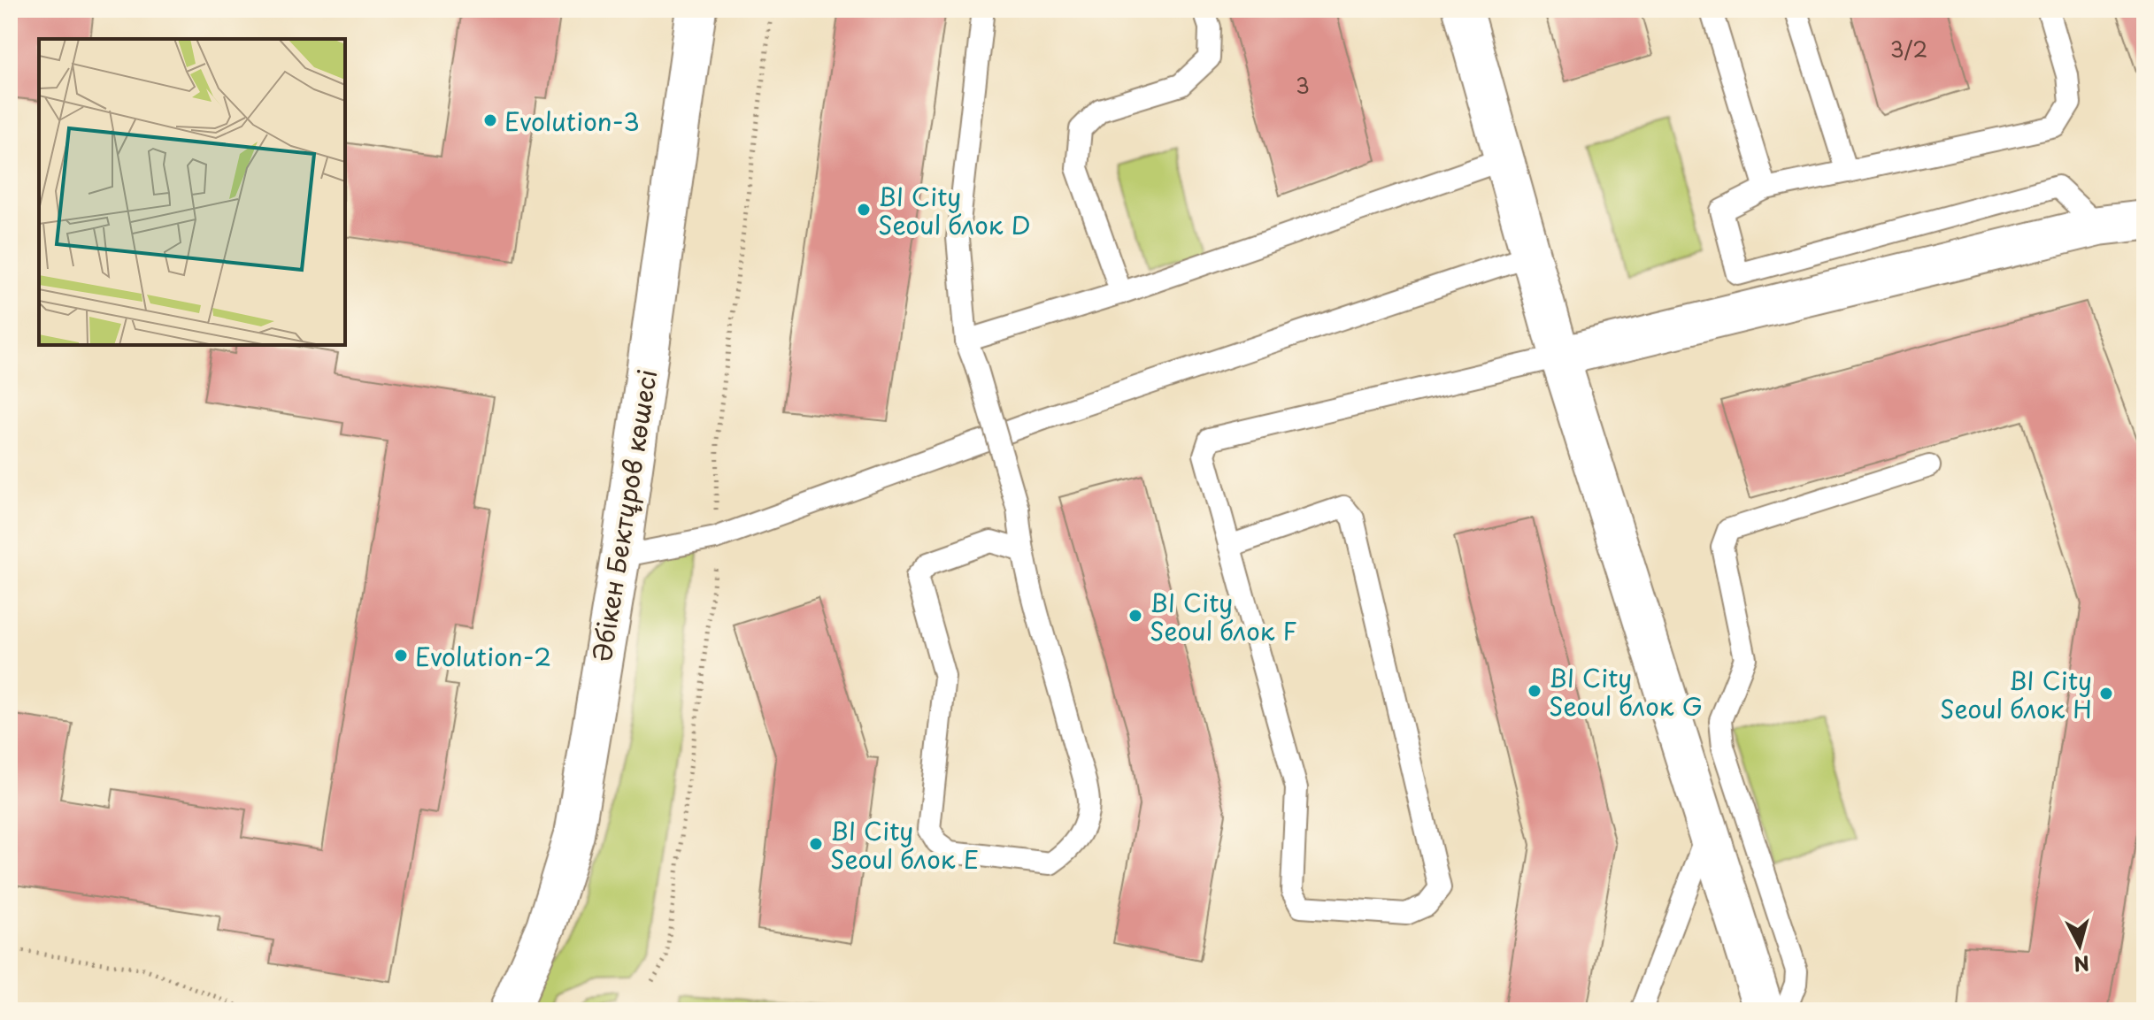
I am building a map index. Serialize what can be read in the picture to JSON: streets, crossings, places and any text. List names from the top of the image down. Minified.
{"streets":{"street":["Әбікен Бектұров көшесі"]},"places":["Evolution-3","BI City Seoul блок D","BI City Seoul блок F","Evolution-2","BI City Seoul блок G","BI City Seoul блок H","BI City Seoul блок E"],"house_numbers":["3/2","3"],"north":"bottom"}
